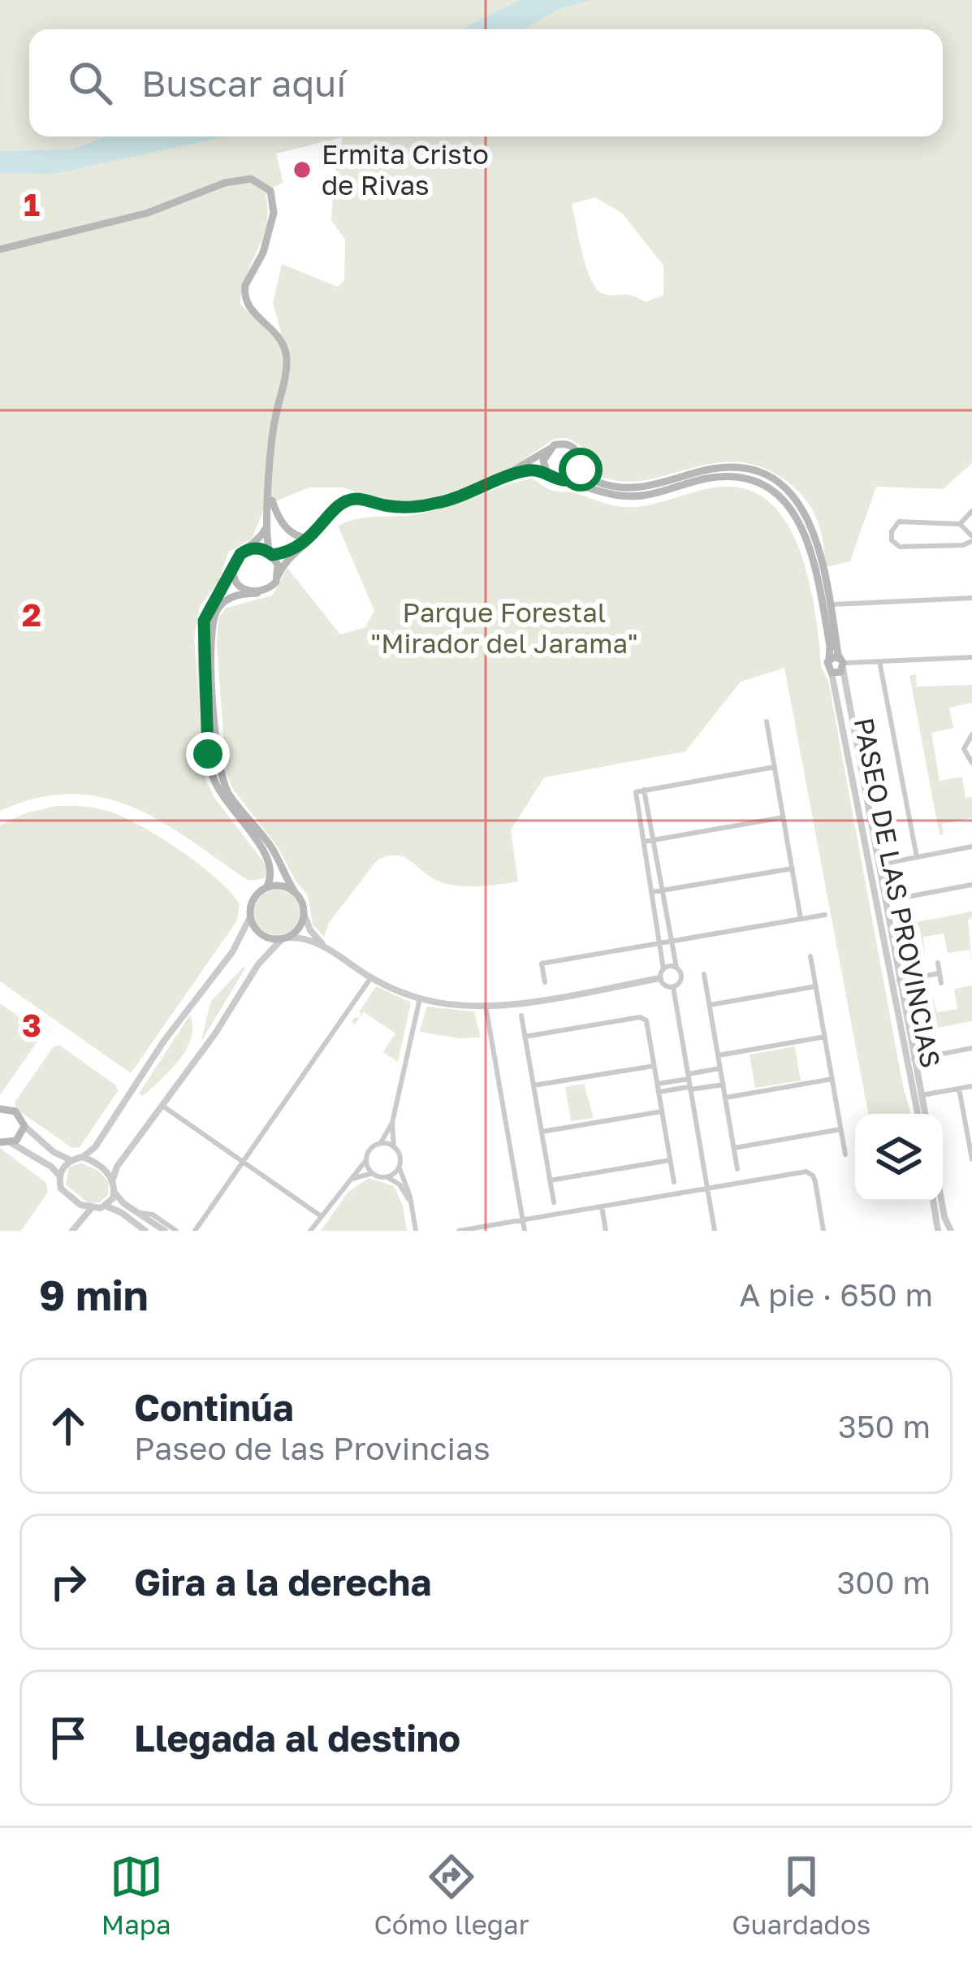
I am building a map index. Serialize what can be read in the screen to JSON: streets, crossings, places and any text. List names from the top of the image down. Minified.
{"streets":{"main road":["PASEO DE LAS PROVINCIAS"]},"parks":["Parque Forestal \"Mirador del Jarama\""],"places":["Ermita Cristo de Rivas"],"page":{"search":"Buscar aquí","heading":["9 min","A pie · 650 m"],"list":[["Continúa","Paseo de las Provincias","350 m"],["Gira a la derecha","300 m"],"Llegada al destino"],"nav":["Mapa","Cómo llegar","Guardados"]},"grid":{"rows":["1","2","3"]}}
